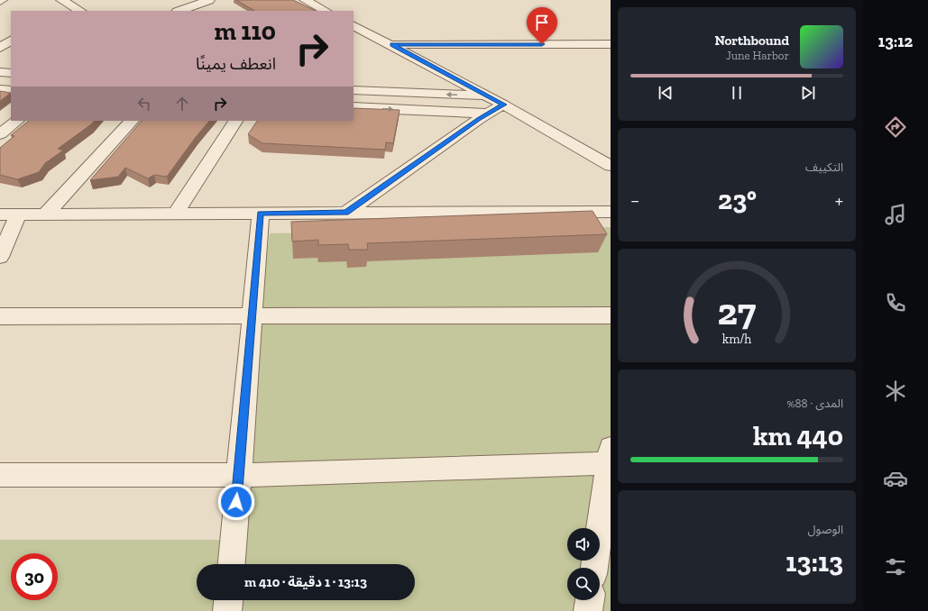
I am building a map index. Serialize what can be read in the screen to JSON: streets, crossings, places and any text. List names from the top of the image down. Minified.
{"page":{"tabs":"13:12","turn":["110 m","انعطف يمينًا"],"song":["Northbound","June Harbor"],"tile":["التكييف",["المدى · 88%","440 km"],["الوصول","13:13"]],"heat":["−","23°","+"],"limit":"30","trip":"13:13 · 1 دقيقة · 410 m","gauge":["27","km/h"]}}
